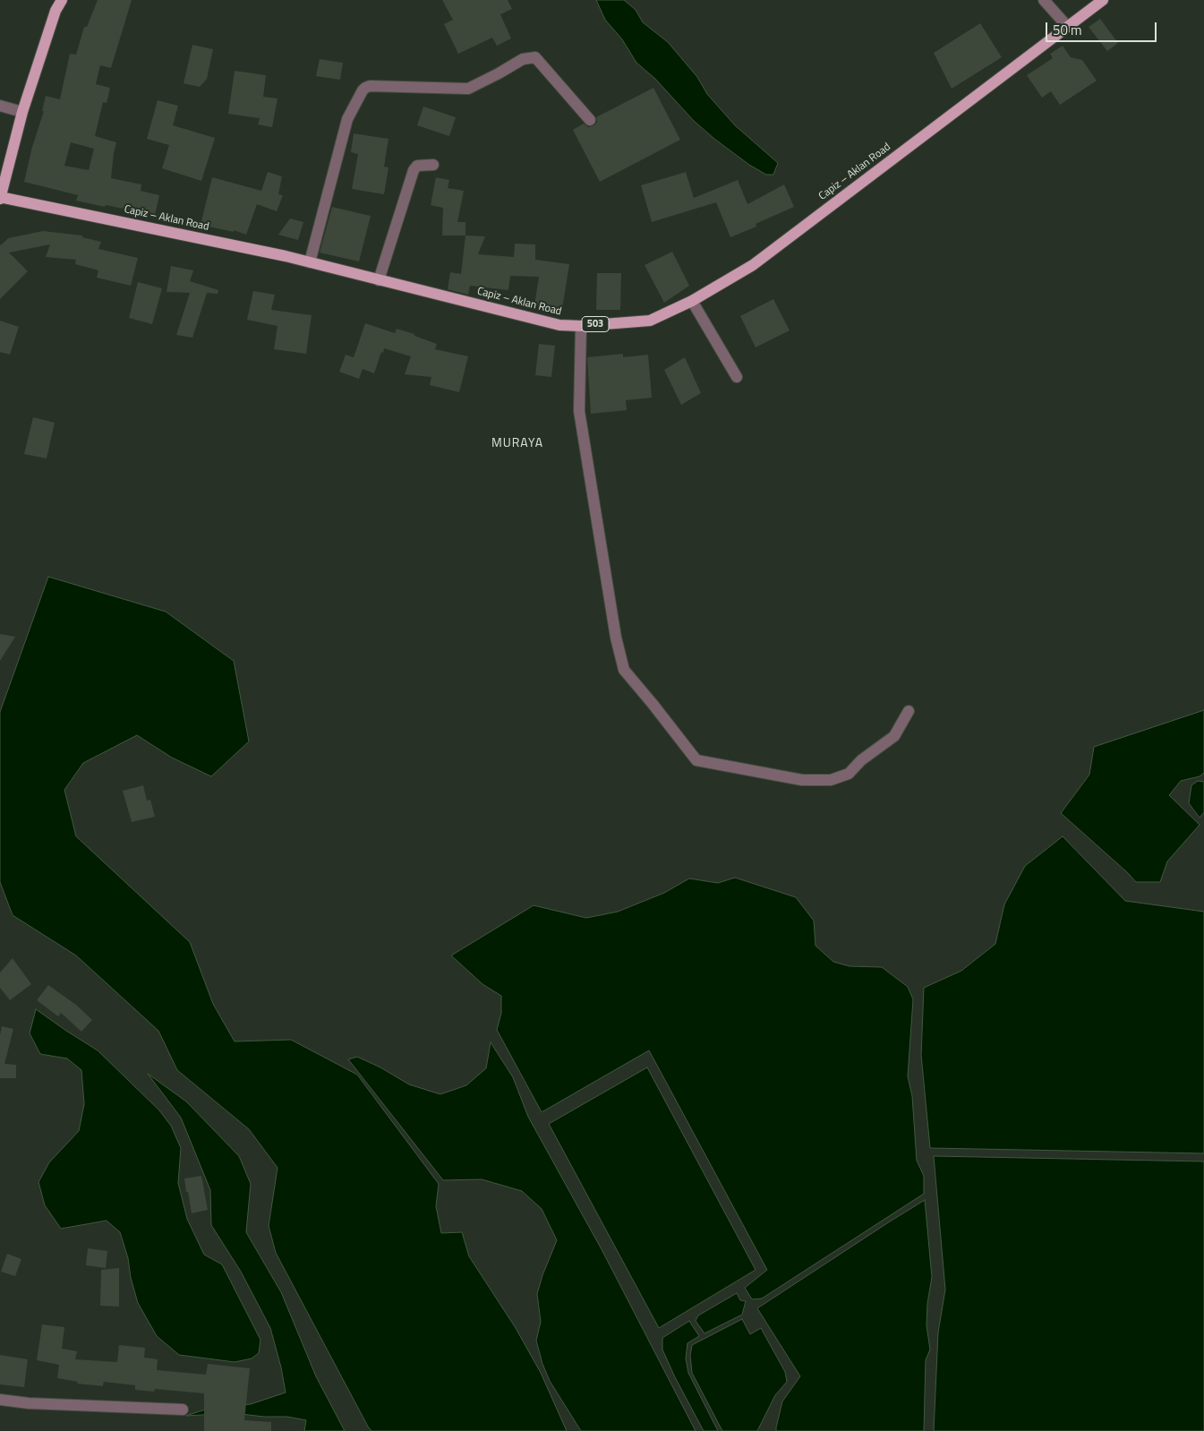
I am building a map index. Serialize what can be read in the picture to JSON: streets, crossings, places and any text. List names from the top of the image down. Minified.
{"streets":{"main road":["Capiz – Aklan Road","503"]},"districts":["MURAYA"],"scale_bar":"50 m"}
